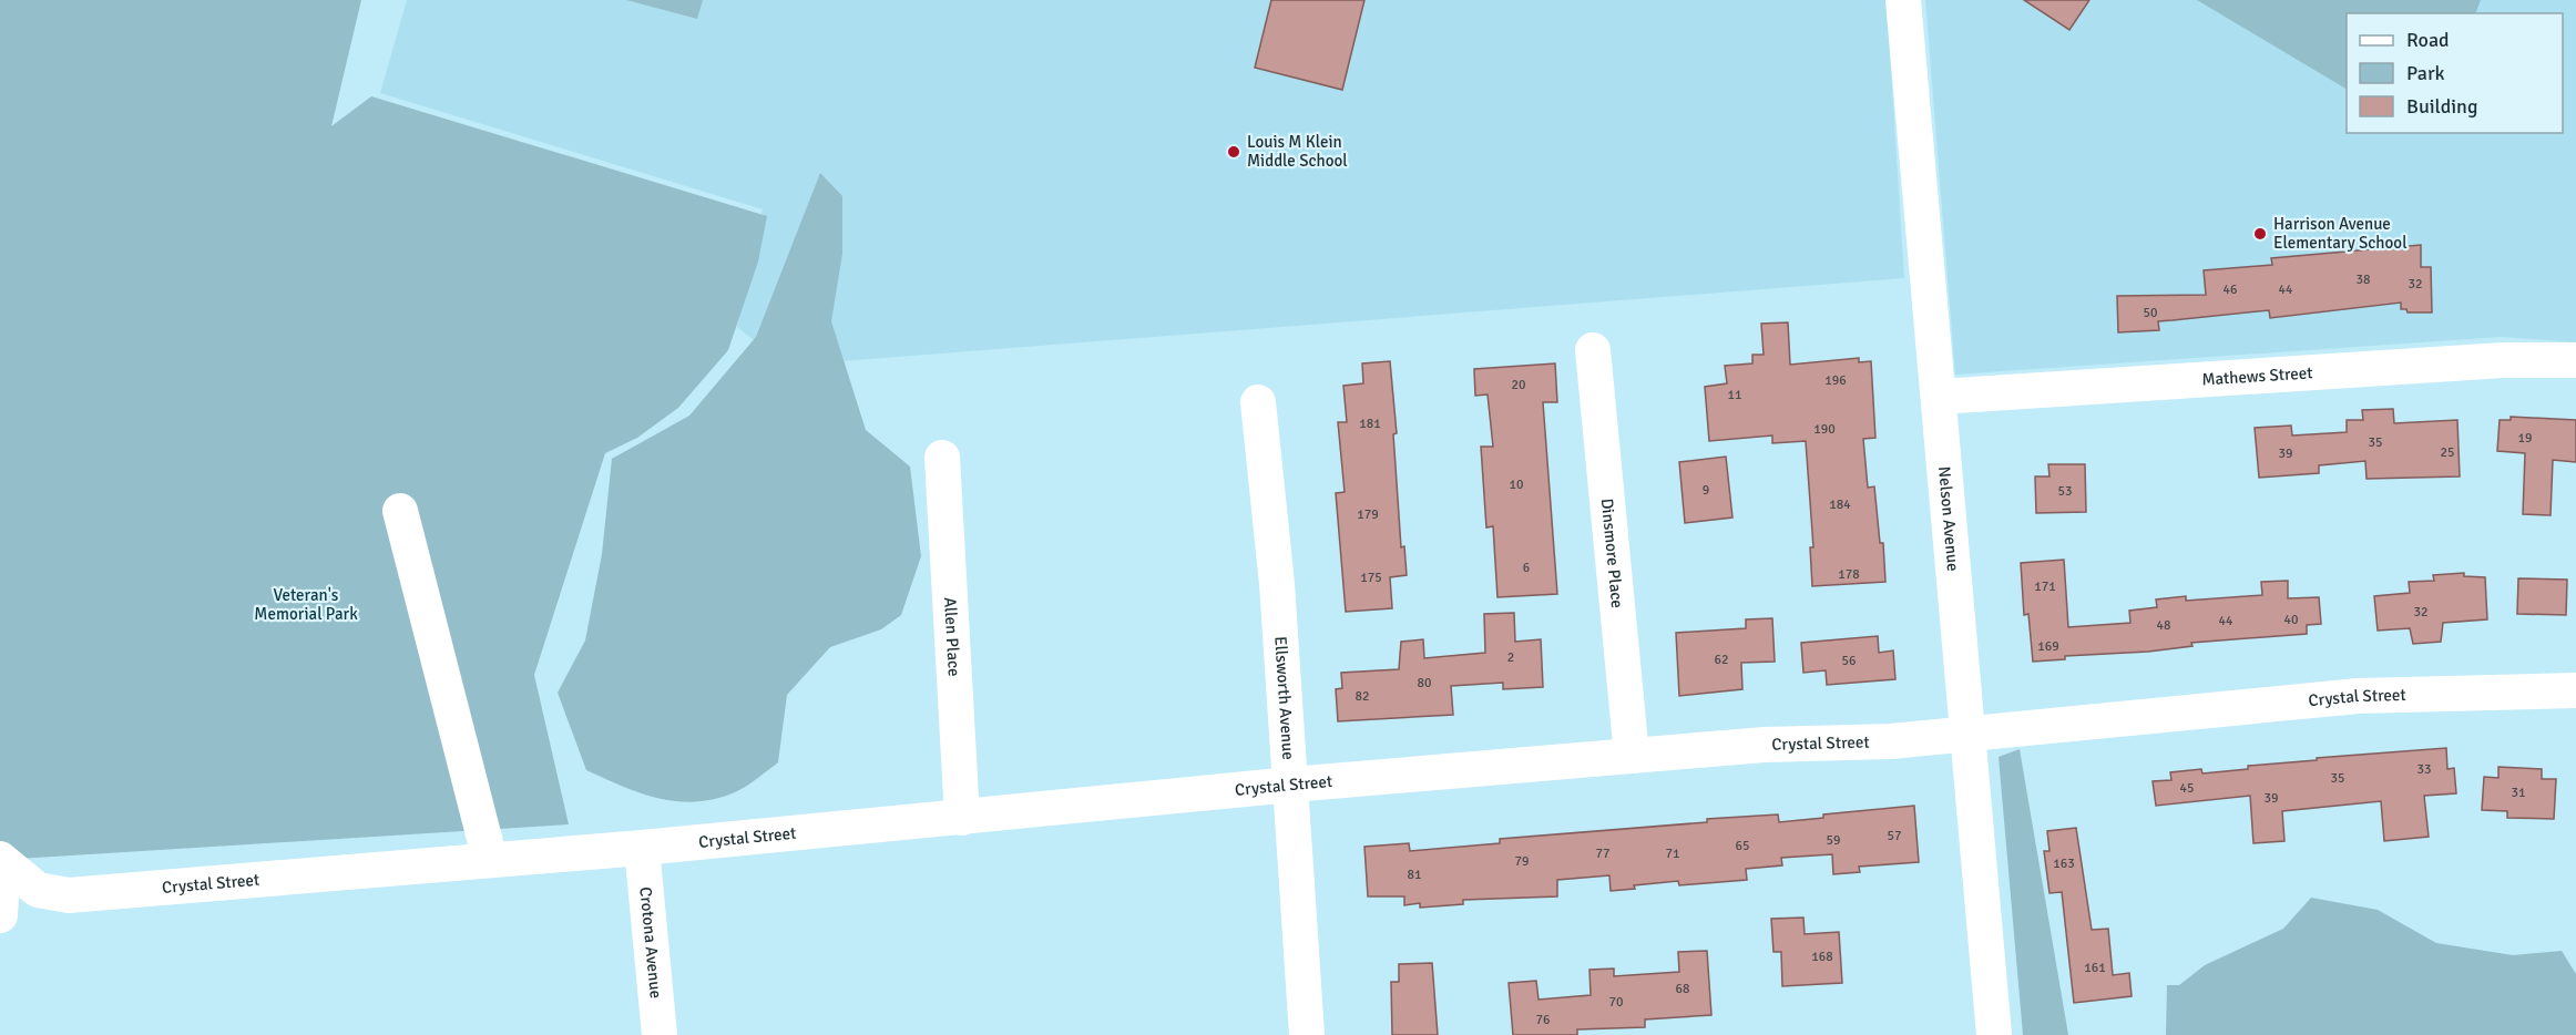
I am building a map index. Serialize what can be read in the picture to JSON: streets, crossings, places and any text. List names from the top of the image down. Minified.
{"streets":{"street":["Mathews Street","Nelson Avenue","Dinsmore Place","Allen Place","Ellsworth Avenue","Crystal Street","Crotona Avenue"]},"crossings":[["Mathews Street","Nelson Avenue"],["Nelson Avenue","Crystal Street"],["Dinsmore Place","Crystal Street"],["Allen Place","Crystal Street"],["Ellsworth Avenue","Crystal Street"],["Crystal Street","Crotona Avenue"]],"parks":["Veteran's Memorial Park"],"places":["Louis M Klein Middle School","Harrison Avenue Elementary School"],"house_numbers":["38","32","46","44","50","196","20","11","181","190","19","35","25","39","10","9","53","184","179","6","178","175","171","32","40","44","48","169","2","62","56","80","82","33","35","45","31","39","57","59","65","77","71","79","163","81","168","161","68","70","76"],"legend":["Road","Park","Building"]}
